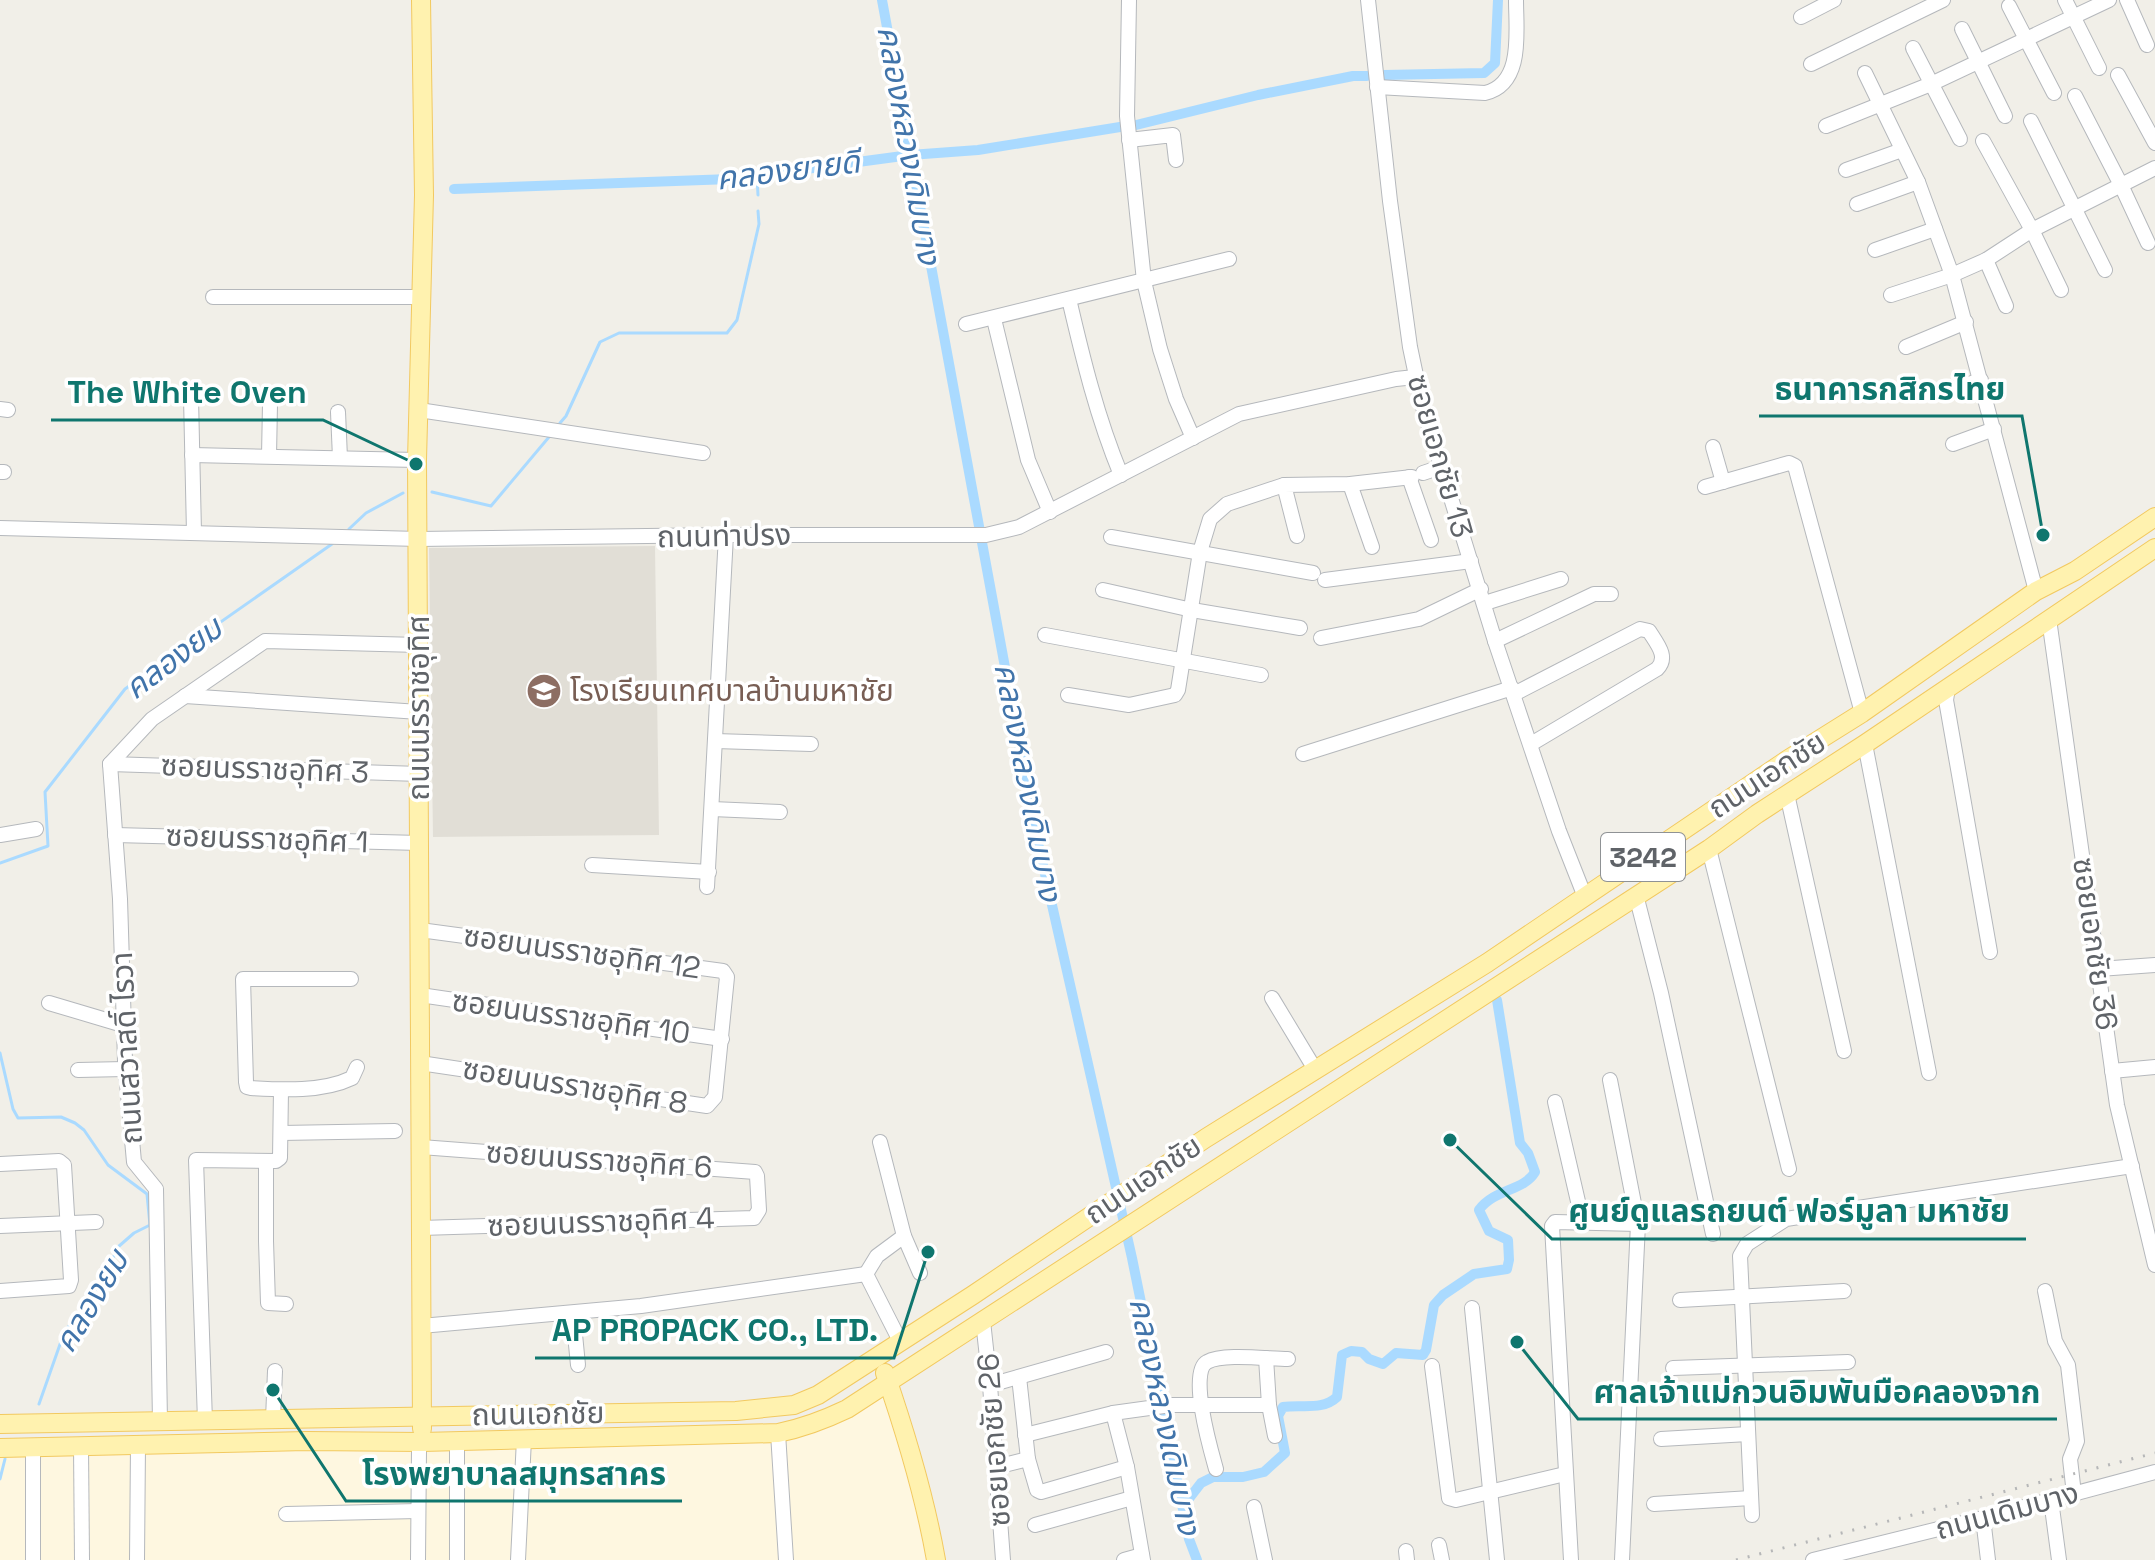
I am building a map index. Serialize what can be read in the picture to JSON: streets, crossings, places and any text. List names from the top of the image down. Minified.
{"streets":{"main road":["ถนนนรราชอุทิศ","ถนนเอกชัย","3242"],"street":["ซอยเอกชัย 13","ถนนท่าปรง","ซอยนรราชอุทิศ 3","ซอยนรราชอุทิศ 1","ซอยเอกชัย 36","ซอยนนรราชอุทิศ 12","ซอยนนรราชอุทิศ 10","ถนนสวาสดิ์ ไรวา","ซอยนนรราชอุทิศ 8","ซอยนนรราชอุทิศ 6","ซอยนนรราชอุทิศ 4","ซอยเอกชัย 26","ถนนเดิมบาง"]},"crossings":[["ซอยเอกชัย 13","ถนนท่าปรง"],["ซอยเอกชัย 13","ถนนเอกชัย"],["ถนนท่าปรง","ถนนนรราชอุทิศ"],["ถนนนรราชอุทิศ","ซอยนรราชอุทิศ 3"],["ถนนนรราชอุทิศ","ถนนเอกชัย"],["ถนนนรราชอุทิศ","ซอยนรราชอุทิศ 1"],["ถนนนรราชอุทิศ","ซอยนนรราชอุทิศ 12"],["ถนนนรราชอุทิศ","ซอยนนรราชอุทิศ 10"],["ถนนนรราชอุทิศ","ซอยนนรราชอุทิศ 8"],["ถนนนรราชอุทิศ","ซอยนนรราชอุทิศ 6"],["ถนนนรราชอุทิศ","ซอยนนรราชอุทิศ 4"],["ซอยนรราชอุทิศ 3","ถนนสวาสดิ์ ไรวา"],["ถนนเอกชัย","ซอยเอกชัย 36"],["ถนนเอกชัย","ถนนสวาสดิ์ ไรวา"],["ถนนเอกชัย","ซอยเอกชัย 26"],["ซอยนรราชอุทิศ 1","ถนนสวาสดิ์ ไรวา"],["ซอยนนรราชอุทิศ 12","ซอยนนรราชอุทิศ 10"],["ซอยนนรราชอุทิศ 12","ซอยนนรราชอุทิศ 8"],["ซอยนนรราชอุทิศ 10","ซอยนนรราชอุทิศ 8"],["ซอยนนรราชอุทิศ 6","ซอยนนรราชอุทิศ 4"]],"water":["คลองหลวงเดิมบาง","คลองยายดี","คลองยม"],"places":{"other":["The White Oven","ธนาคารกสิกรไทย","ศูนย์ดูแลรถยนต์ ฟอร์มูลา มหาชัย","AP PROPACK CO., LTD.","ศาลเจ้าแม่กวนอิมพันมือคลองจาก","โรงพยาบาลสมุทรสาคร"],"school or university":["โรงเรียนเทศบาลบ้านมหาชัย"]}}
